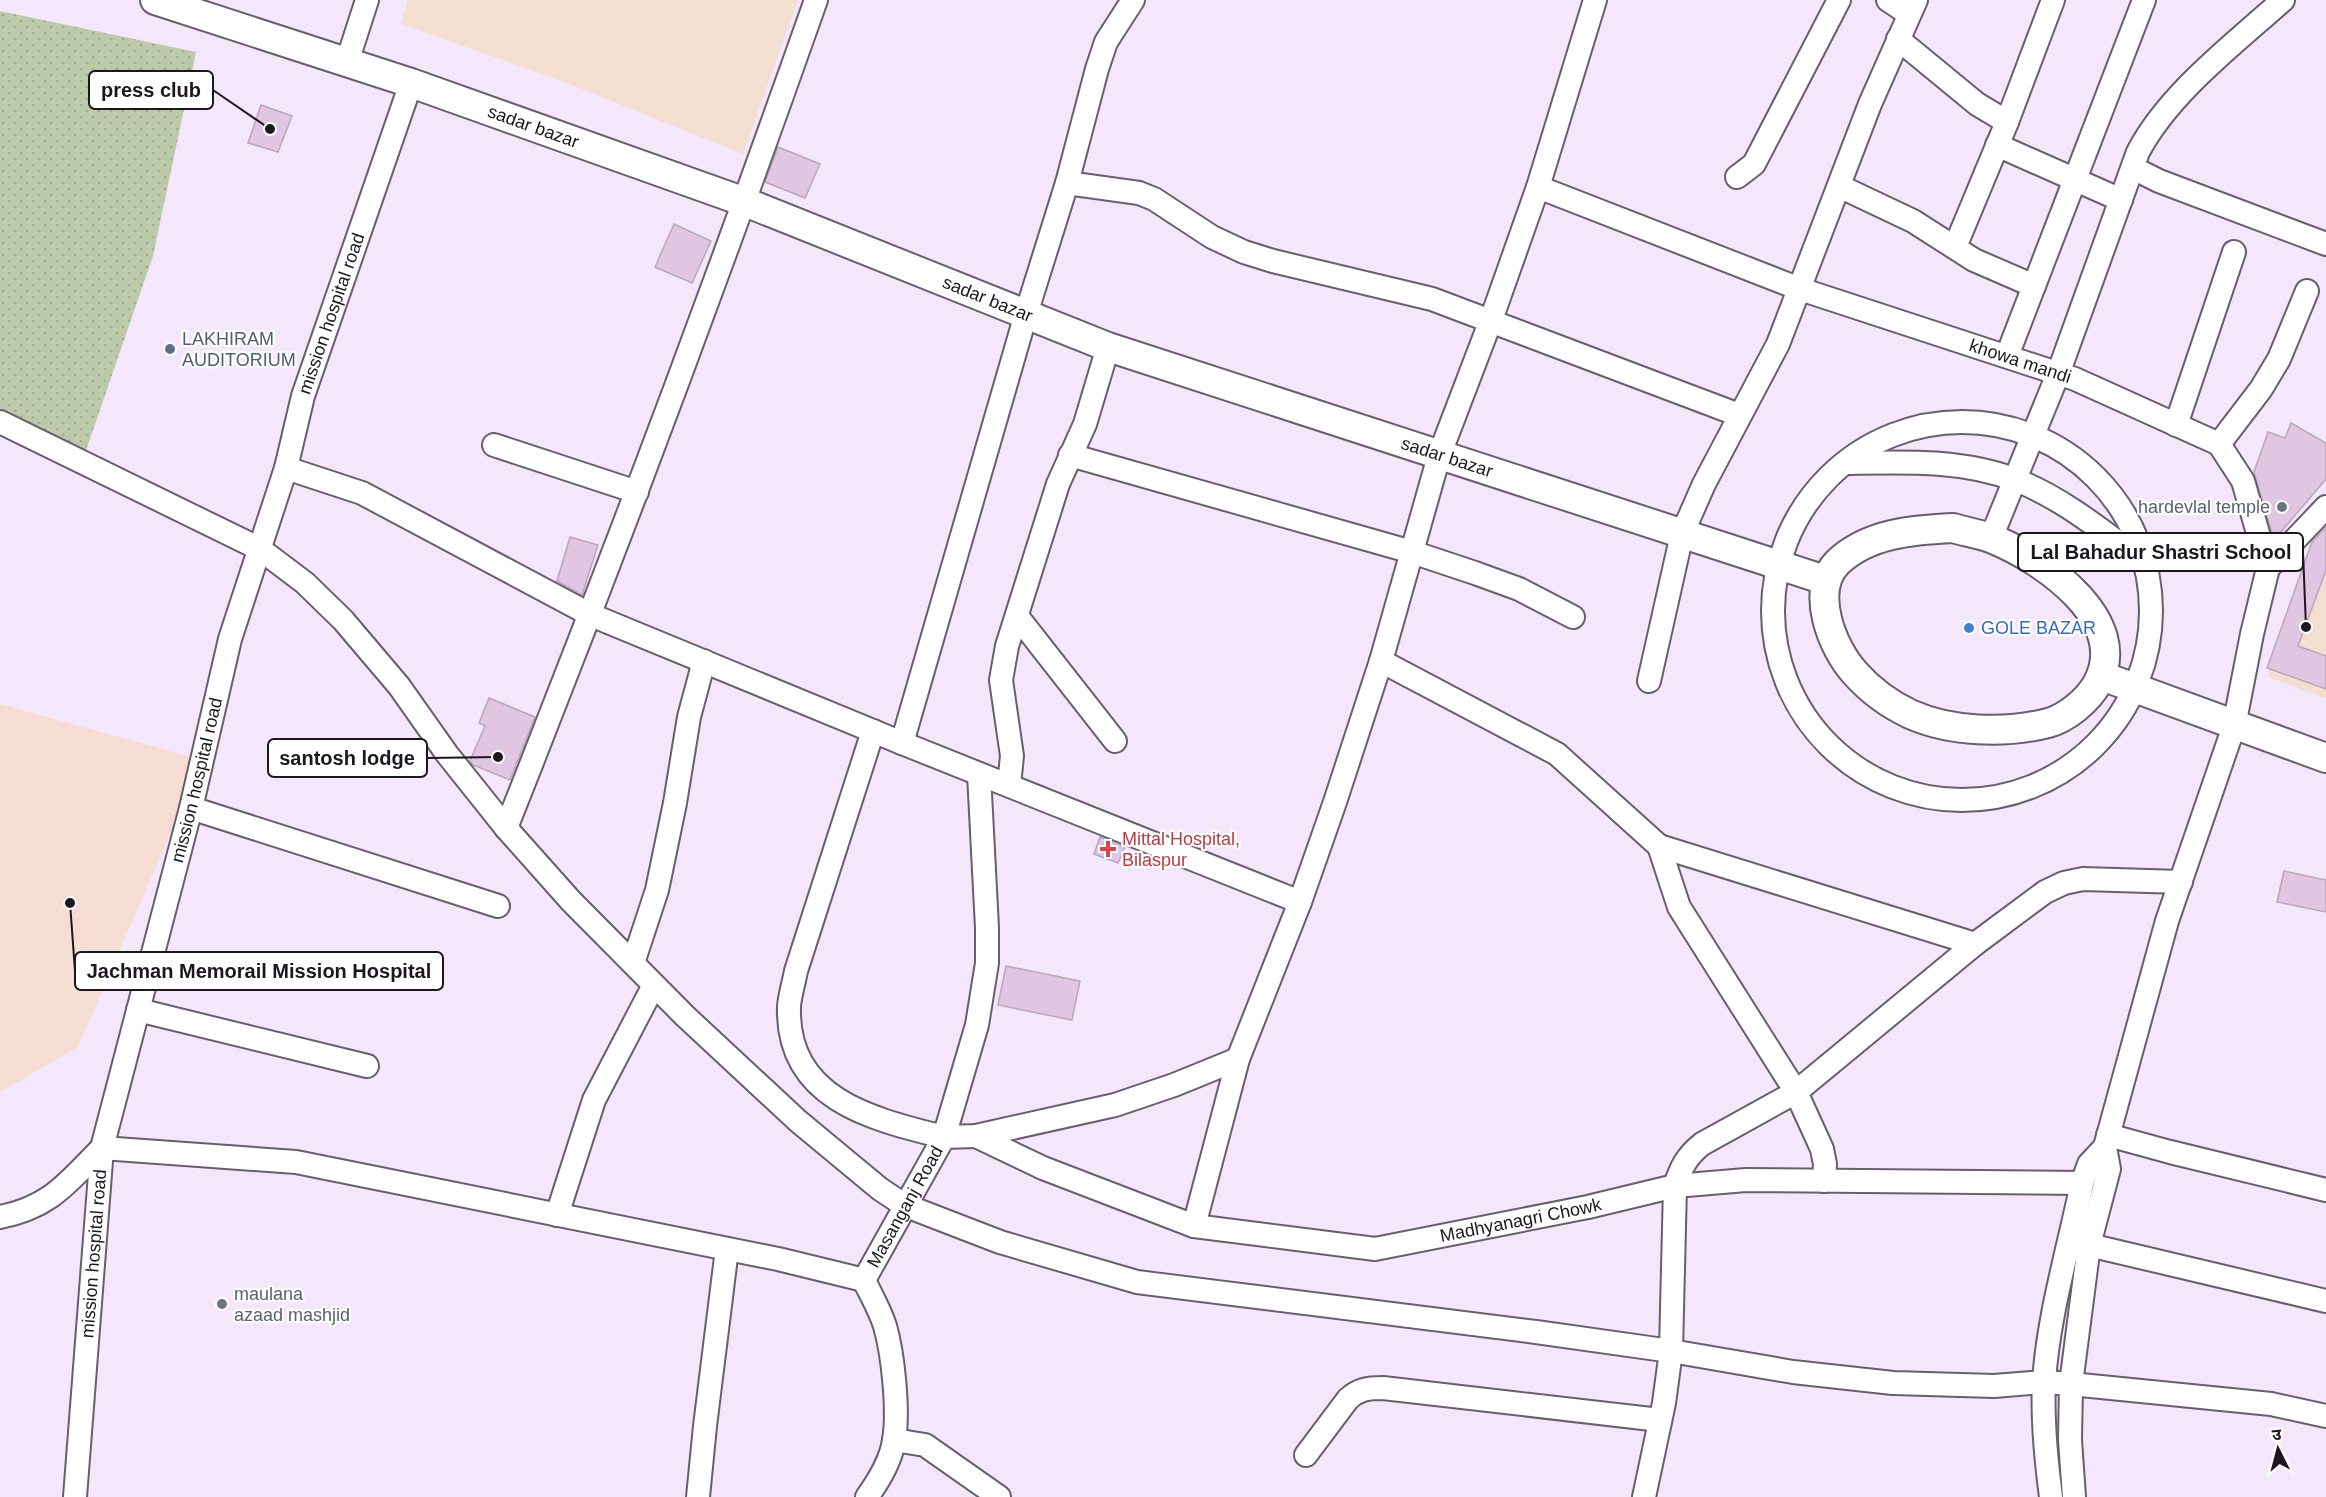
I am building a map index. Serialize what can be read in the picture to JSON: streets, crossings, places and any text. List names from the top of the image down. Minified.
{"streets":{"main road":["sadar bazar"],"street":["mission hospital road","khowa mandi","Masanganj Road","Madhyanagri Chowk"]},"crossings":[["sadar bazar","mission hospital road"],["Masanganj Road","Madhyanagri Chowk"]],"places":{"other":["press club","LAKHIRAM AUDITORIUM","hardevlal temple","Lal Bahadur Shastri School","GOLE BAZAR","santosh lodge","Jachman Memorail Mission Hospital","maulana azaad mashjid"],"health":["Mittal Hospital, Bilaspur"]},"north":"top"}
